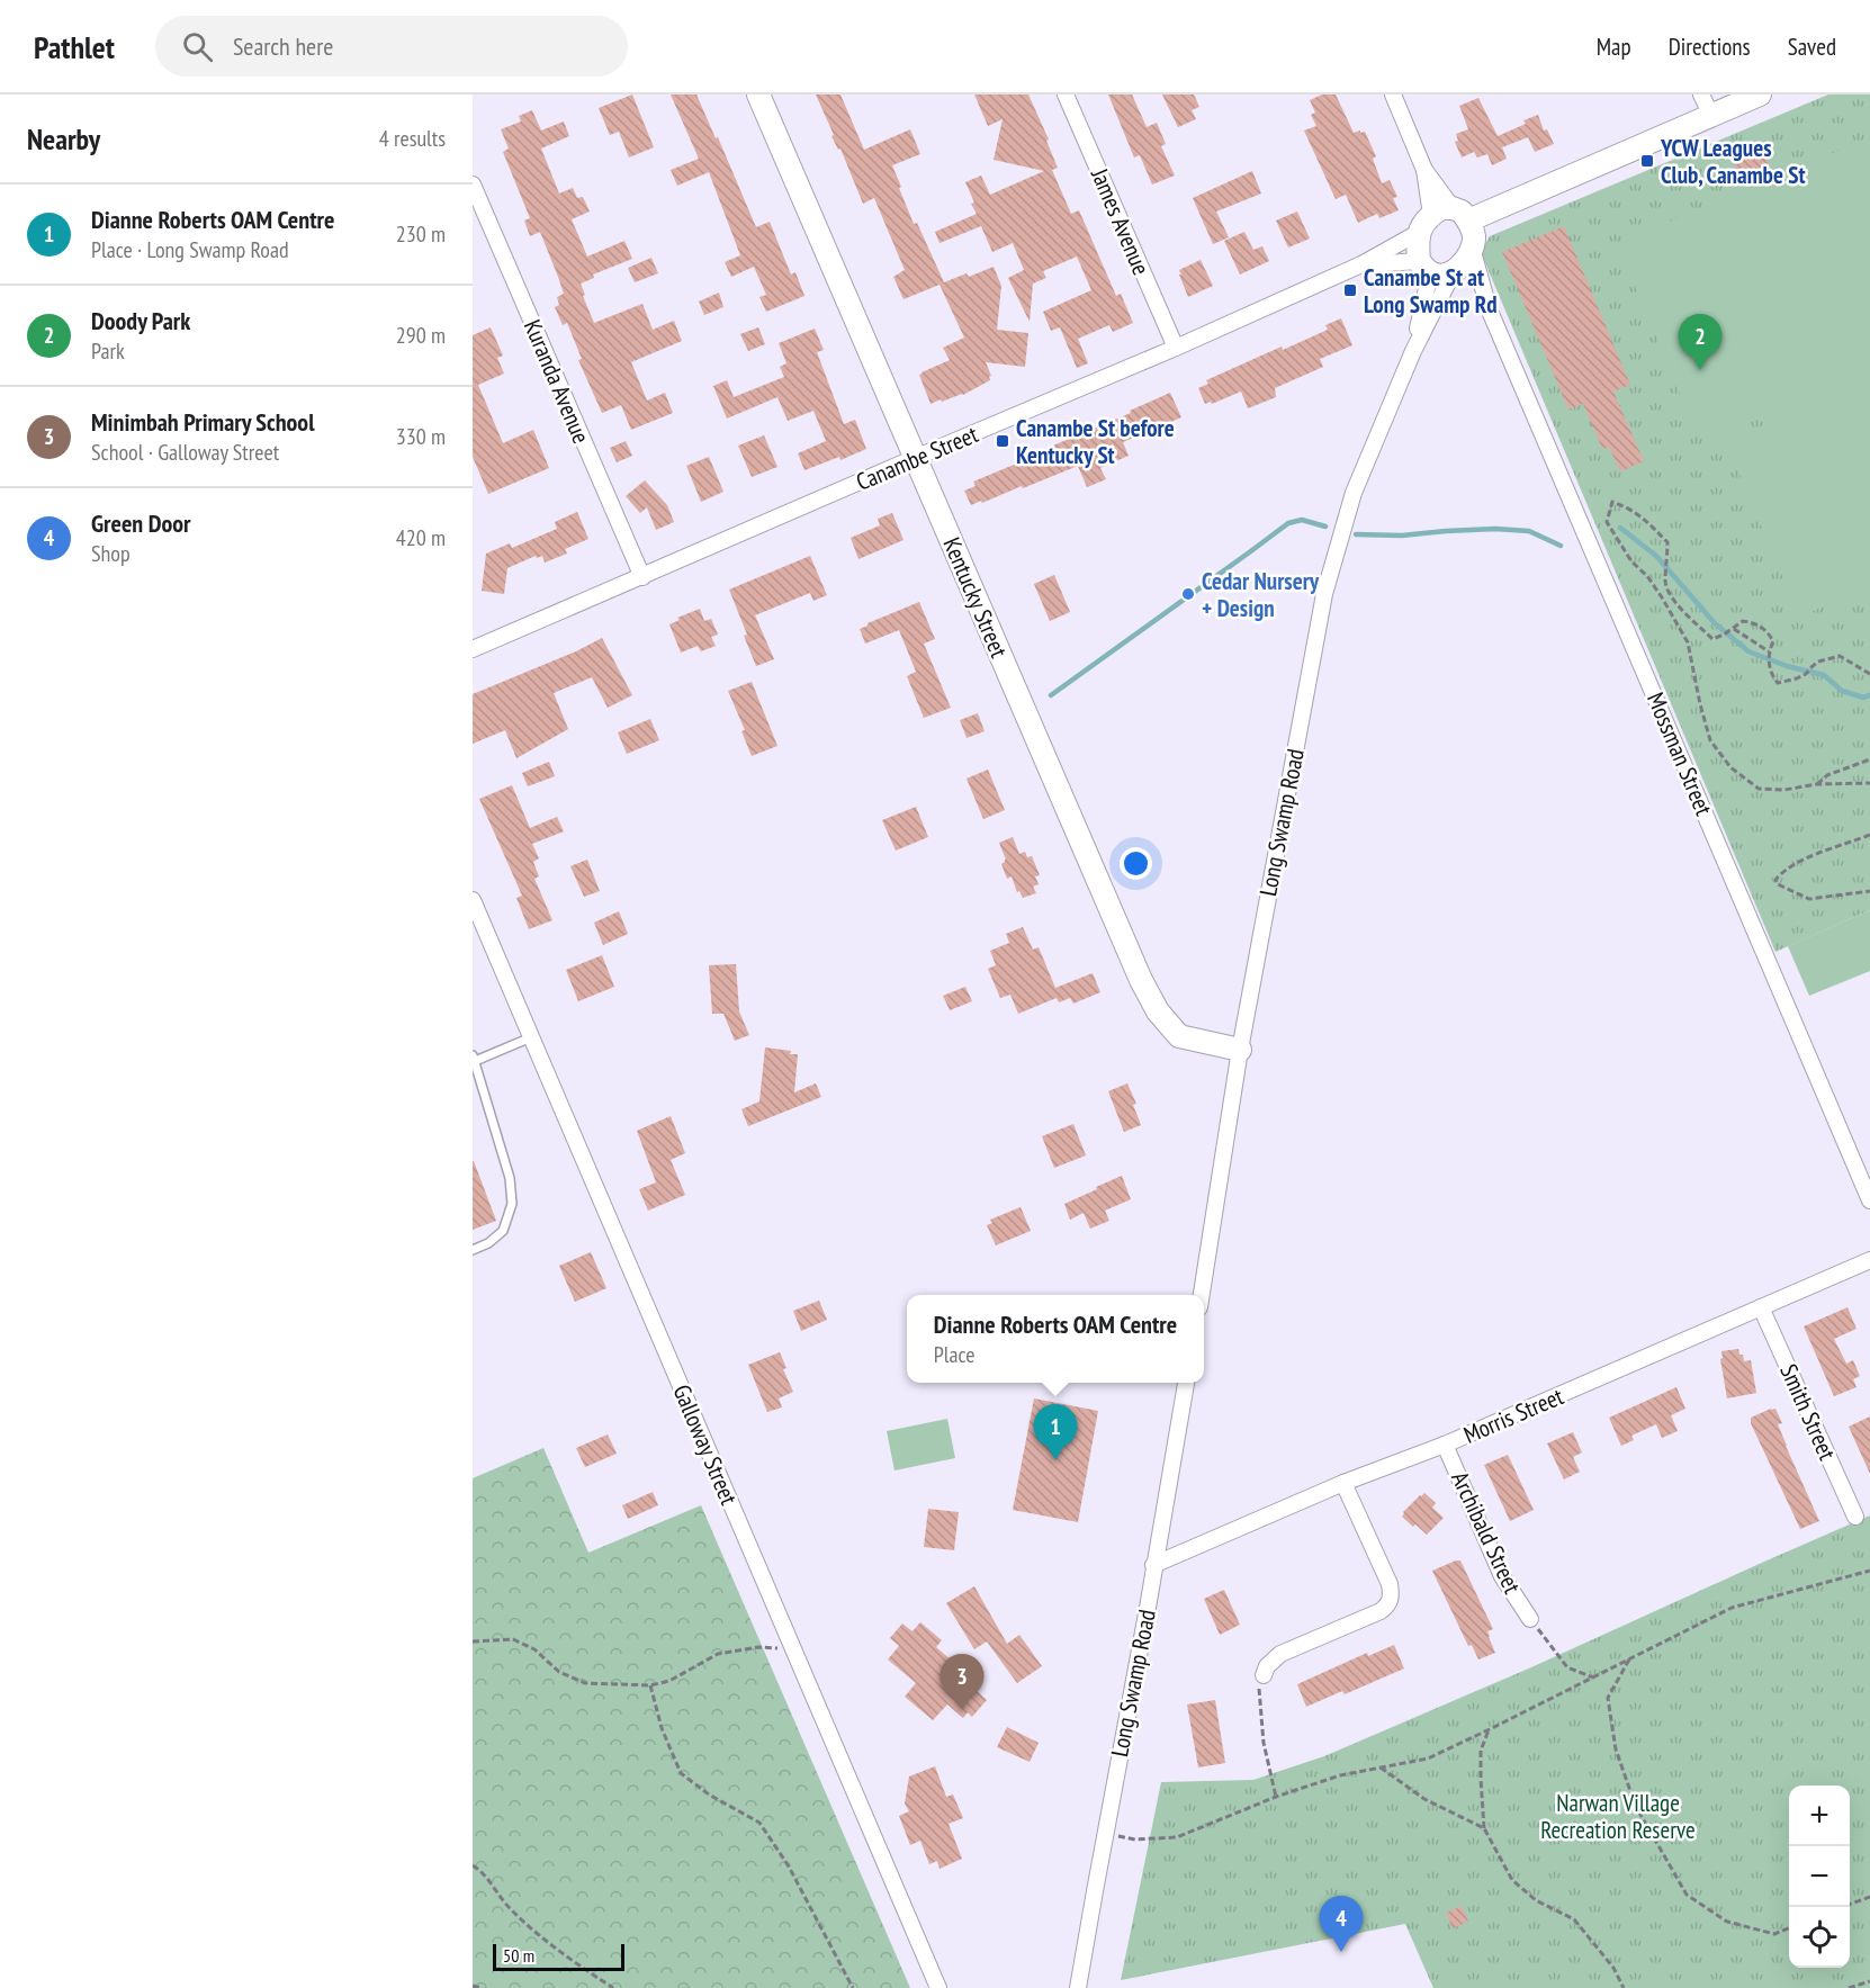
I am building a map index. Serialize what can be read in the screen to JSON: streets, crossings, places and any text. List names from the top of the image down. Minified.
{"streets":{"street":["James Avenue","Kuranda Avenue","Canambe Street","Kentucky Street","Mossman Street","Long Swamp Road","Smith Street","Morris Street","Galloway Street","Archibald Street"]},"crossings":[["James Avenue","Canambe Street"],["Kuranda Avenue","Canambe Street"],["Canambe Street","Kentucky Street"],["Canambe Street","Long Swamp Road"],["Kentucky Street","Long Swamp Road"],["Mossman Street","Long Swamp Road"],["Long Swamp Road","Morris Street"],["Smith Street","Morris Street"],["Morris Street","Archibald Street"]],"parks":["Narwan Village Recreation Reserve"],"places":{"transit":["YCW Leagues Club, Canambe St","Canambe St at Long Swamp Rd","Canambe St before Kentucky St"],"other":["Cedar Nursery + Design"]},"scale_bar":"50 m","page":{"header":"Pathlet","search":"Search here","nav":["Map","Directions","Saved"],"heading":["Nearby","4 results"],"list":[{"mark":"1","name":"Dianne Roberts OAM Centre","note":"Place · Long Swamp Road","value":"230 m"},{"mark":"2","name":"Doody Park","note":"Park","value":"290 m"},{"mark":"3","name":"Minimbah Primary School","note":"School · Galloway Street","value":"330 m"},{"mark":"4","name":"Green Door","note":"Shop","value":"420 m"}],"pins":["2","1","3","4"],"popup":["Dianne Roberts OAM Centre","Place"],"map_buttons":["+","−"],"scale":"50 m"}}
